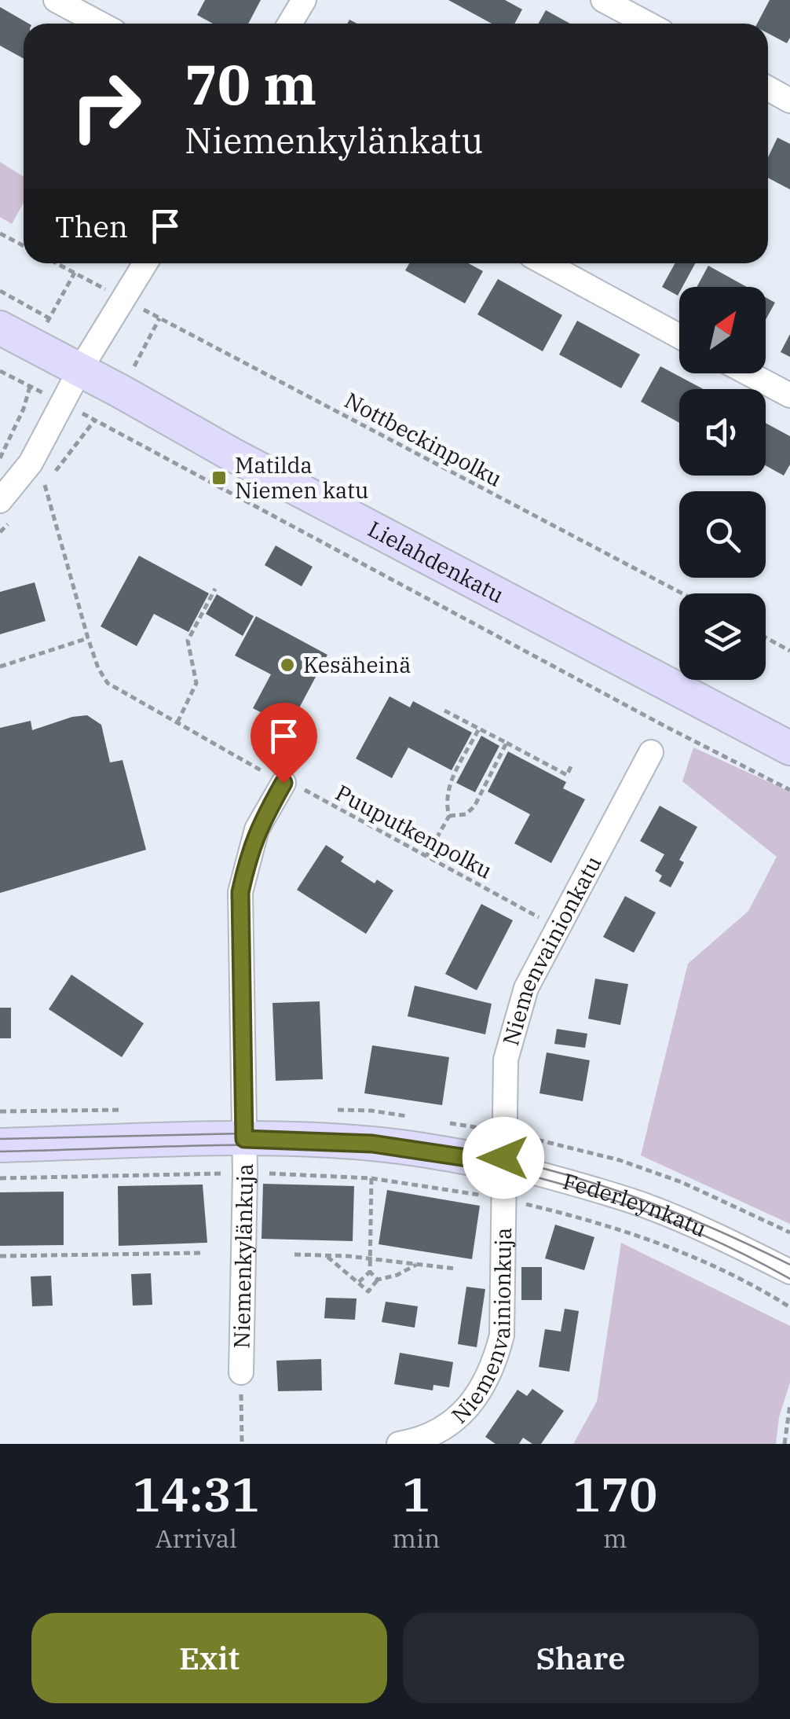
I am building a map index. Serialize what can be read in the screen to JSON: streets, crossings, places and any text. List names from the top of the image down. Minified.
{"streets":{"main road":["Lielahdenkatu","Federleynkatu"],"street":["Niemenvainionkatu","Niemenkylänkuja","Niemenvainionkuja"],"path":["Nottbeckinpolku","Puuputkenpolku"]},"crossings":[["Puuputkenpolku","Niemenvainionkatu"],["Puuputkenpolku","Niemenkylänkuja"],["Niemenvainionkatu","Federleynkatu"],["Niemenvainionkatu","Niemenvainionkuja"],["Federleynkatu","Niemenkylänkuja"],["Federleynkatu","Niemenvainionkuja"]],"places":{"transit":["Matilda Niemen katu"],"other":["Kesäheinä"]},"north":"top right","page":{"turn":["70 m","Niemenkylänkatu"],"then":"Then","eta":["14:31","Arrival","1","min","170","m"],"buttons":["Exit","Share"]}}
